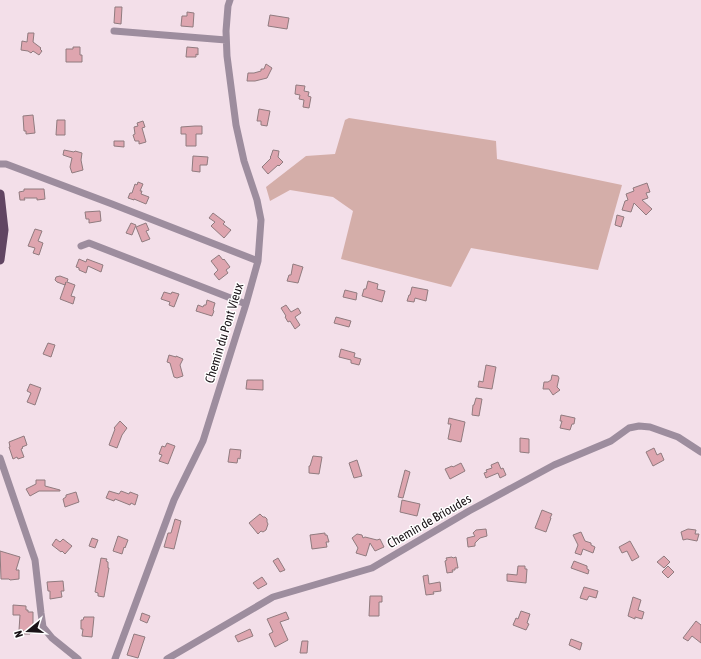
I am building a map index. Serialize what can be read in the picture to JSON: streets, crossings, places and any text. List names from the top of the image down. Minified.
{"streets":{"street":["Chemin du Pont Vieux","Chemin de Brioudes"]},"north":"left"}
